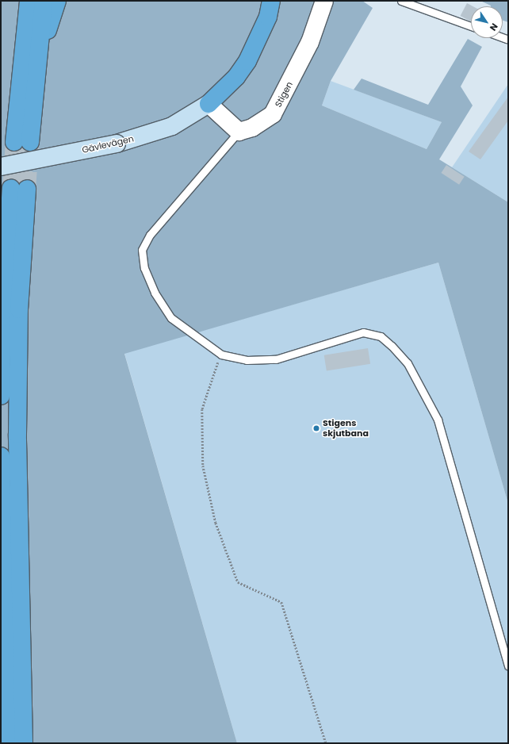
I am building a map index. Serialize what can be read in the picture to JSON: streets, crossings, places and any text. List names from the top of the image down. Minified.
{"streets":{"main road":["Gävlevägen"],"street":["Stigen"]},"places":["Stigens skjutbana"],"north":"bottom right"}
